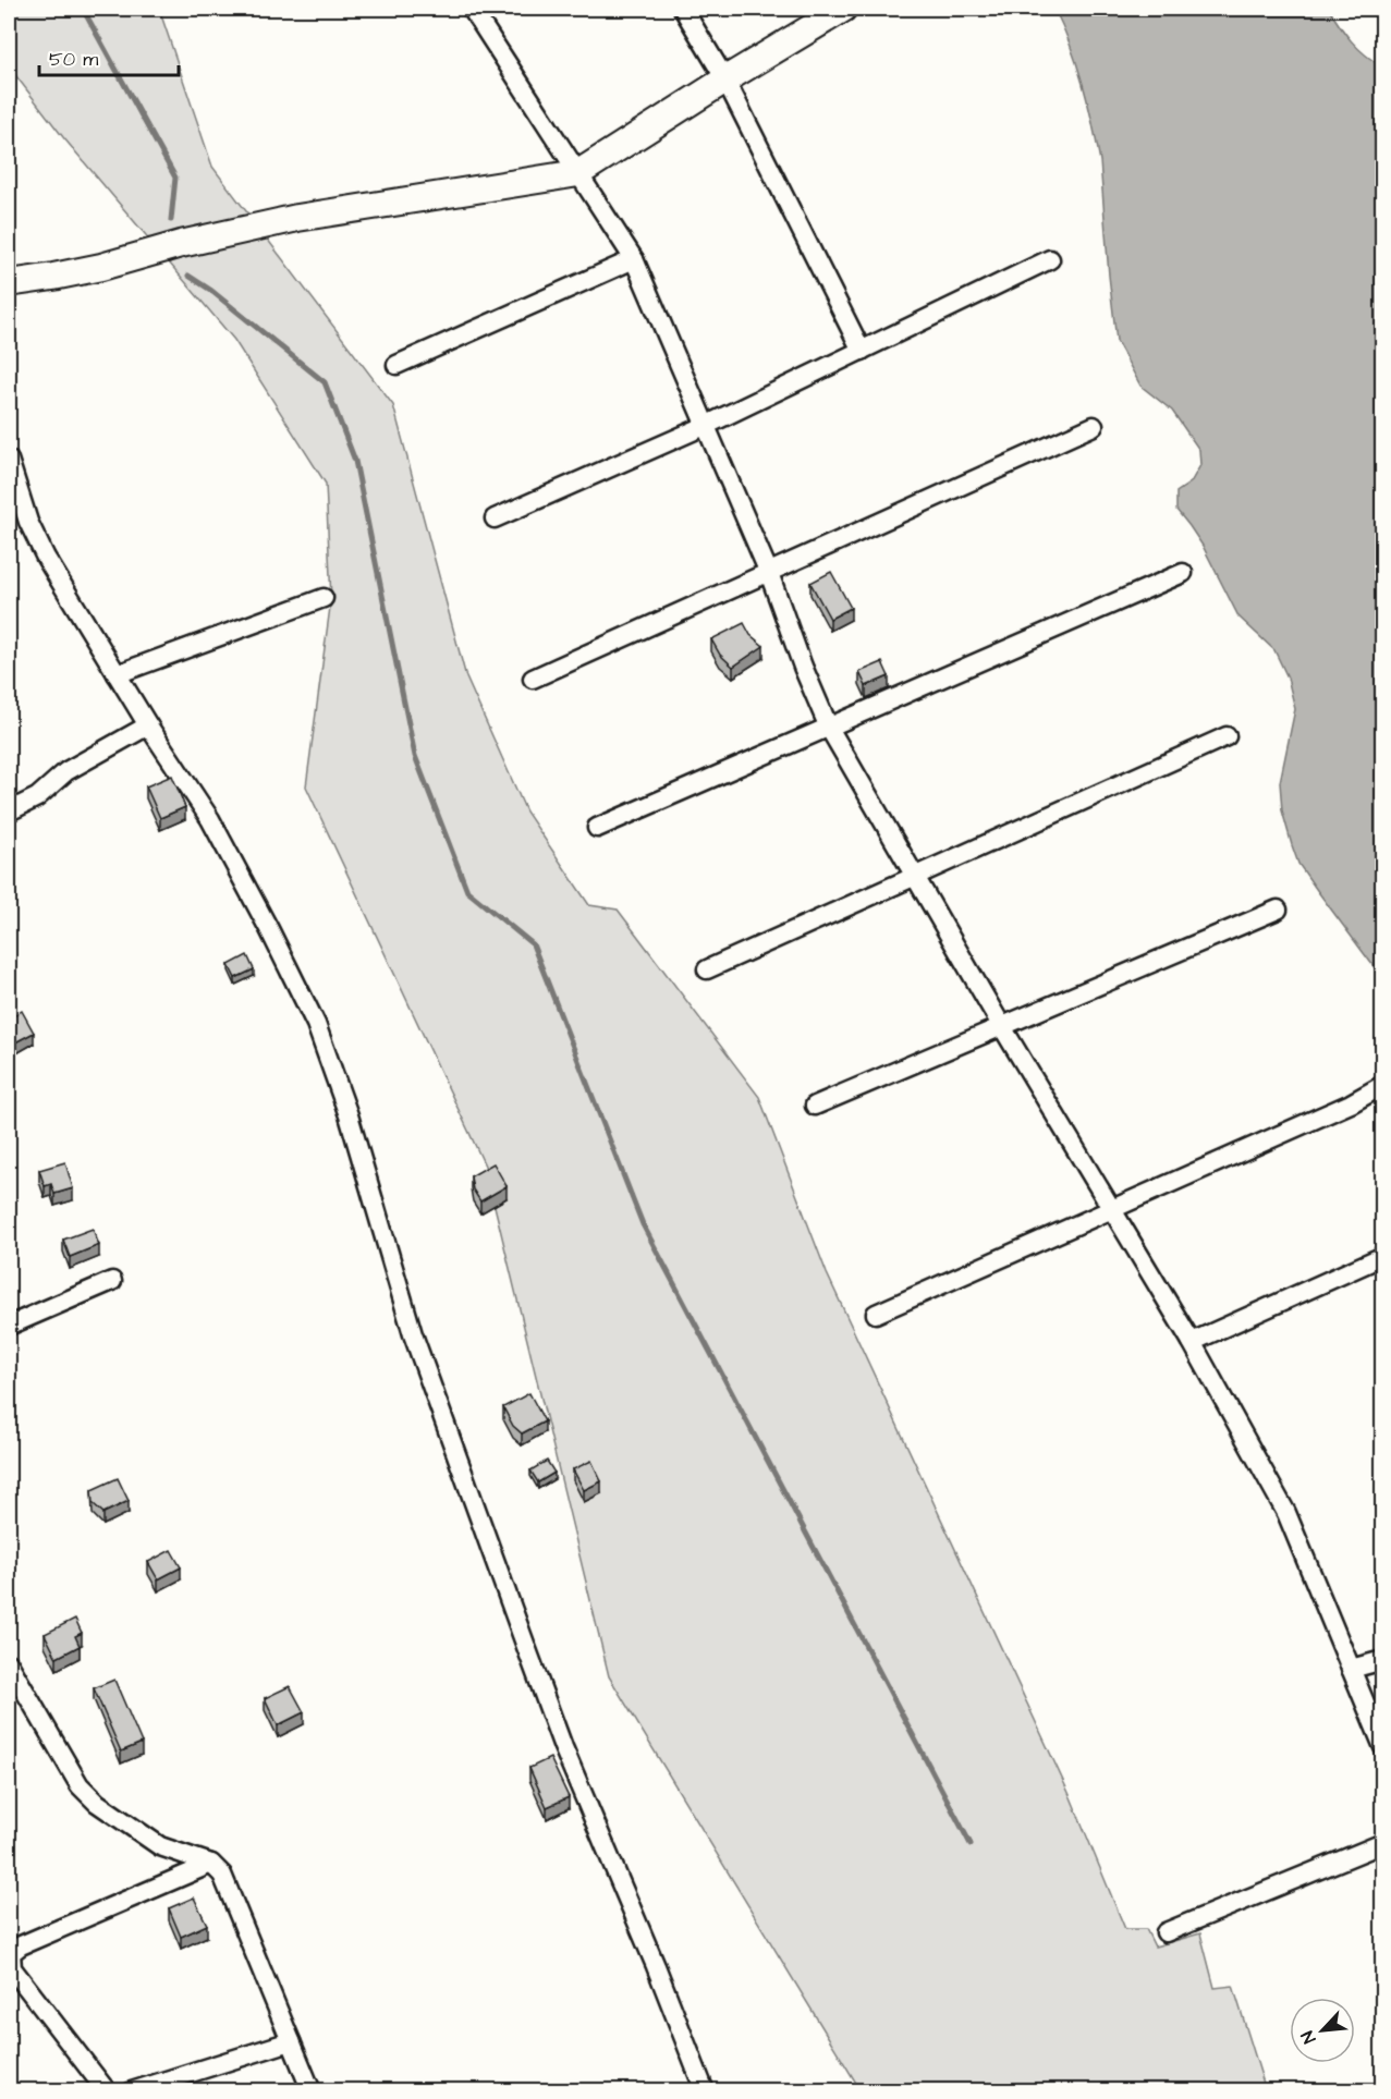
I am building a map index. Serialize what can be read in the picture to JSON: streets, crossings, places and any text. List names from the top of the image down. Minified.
{"scale_bar":"50 m","north":"bottom left"}
